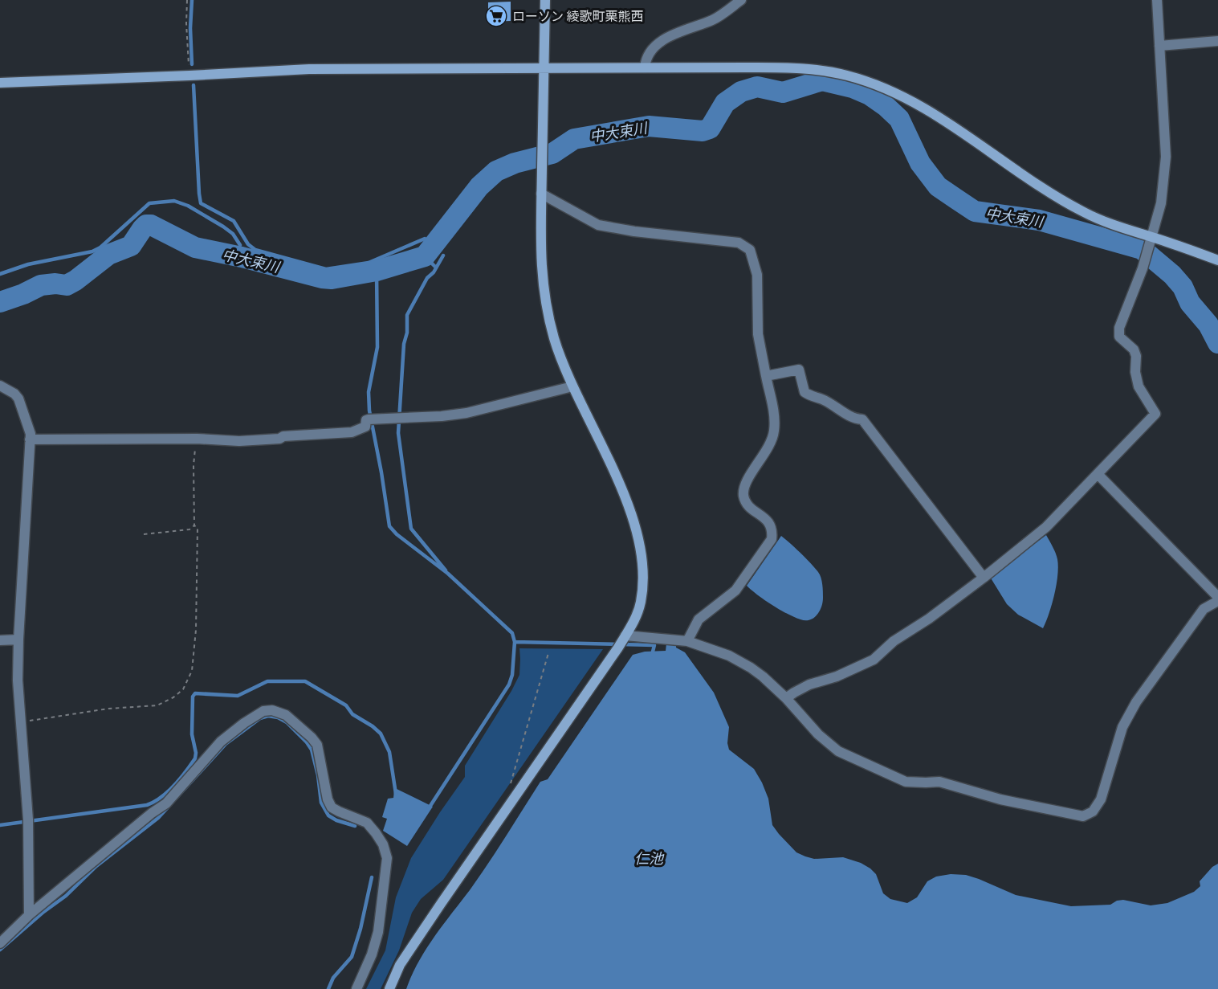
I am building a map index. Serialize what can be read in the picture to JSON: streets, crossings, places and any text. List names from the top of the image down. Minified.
{"water":["中大束川","仁池"],"places":{"supermarket":["ローソン 綾歌町栗熊西"]}}
